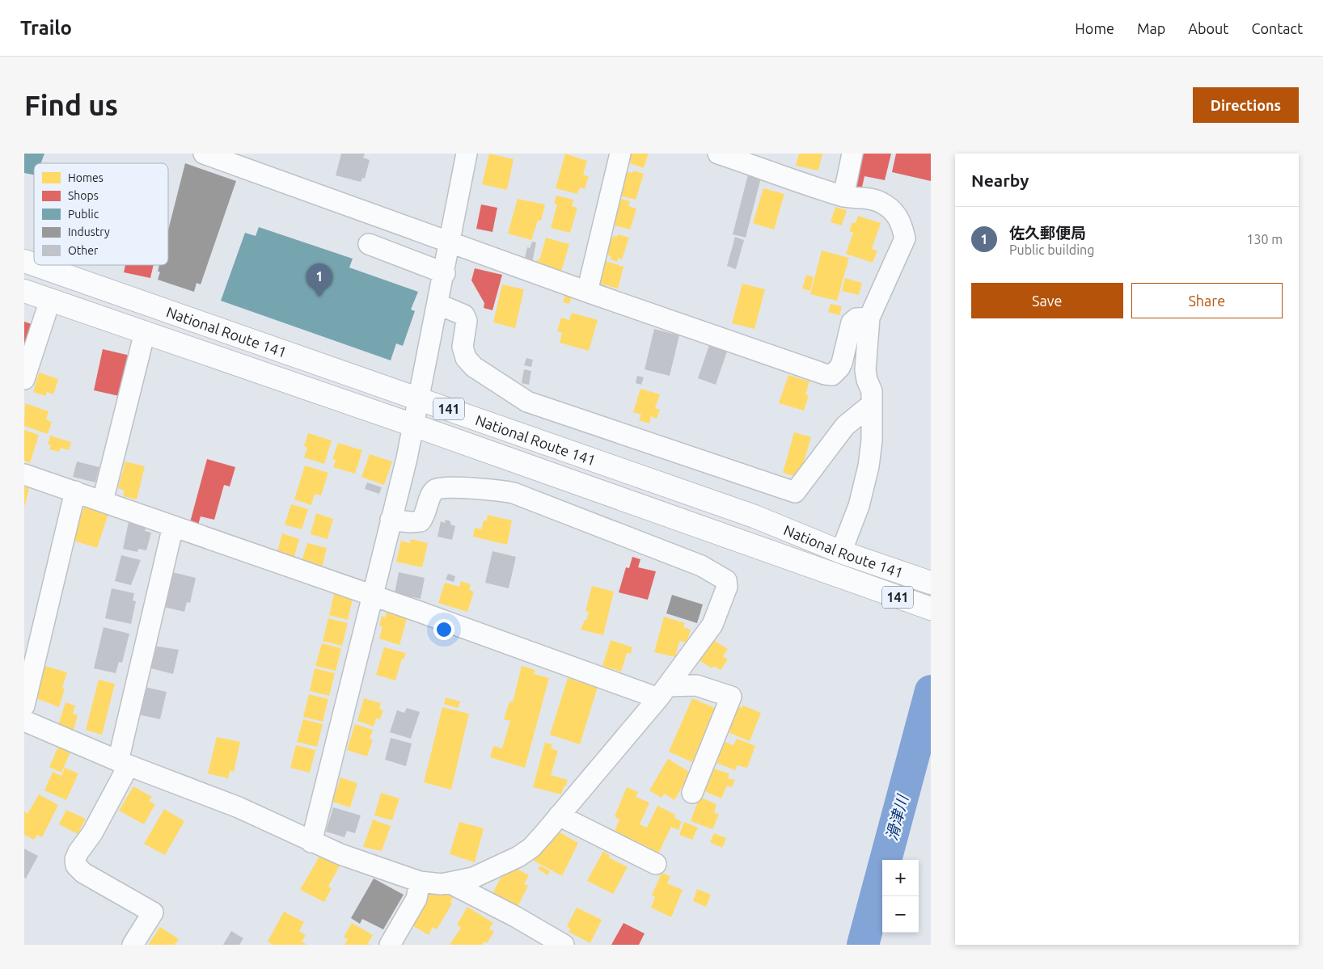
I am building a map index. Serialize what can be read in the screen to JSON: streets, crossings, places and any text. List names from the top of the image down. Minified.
{"streets":{"highway":["National Route 141","141"]},"water":["滑津川"],"legend":["Homes","Shops","Public","Industry","Other"],"page":{"header":"Trailo","nav":["Home","Map","About","Contact"],"buttons":["Directions",["Save","Share"]],"title":"Find us","heading":"Nearby","list":[{"mark":"1","name":"佐久郵便局","note":"Public building","value":"130 m"}],"pins":"1","map_buttons":["+","−"]}}
